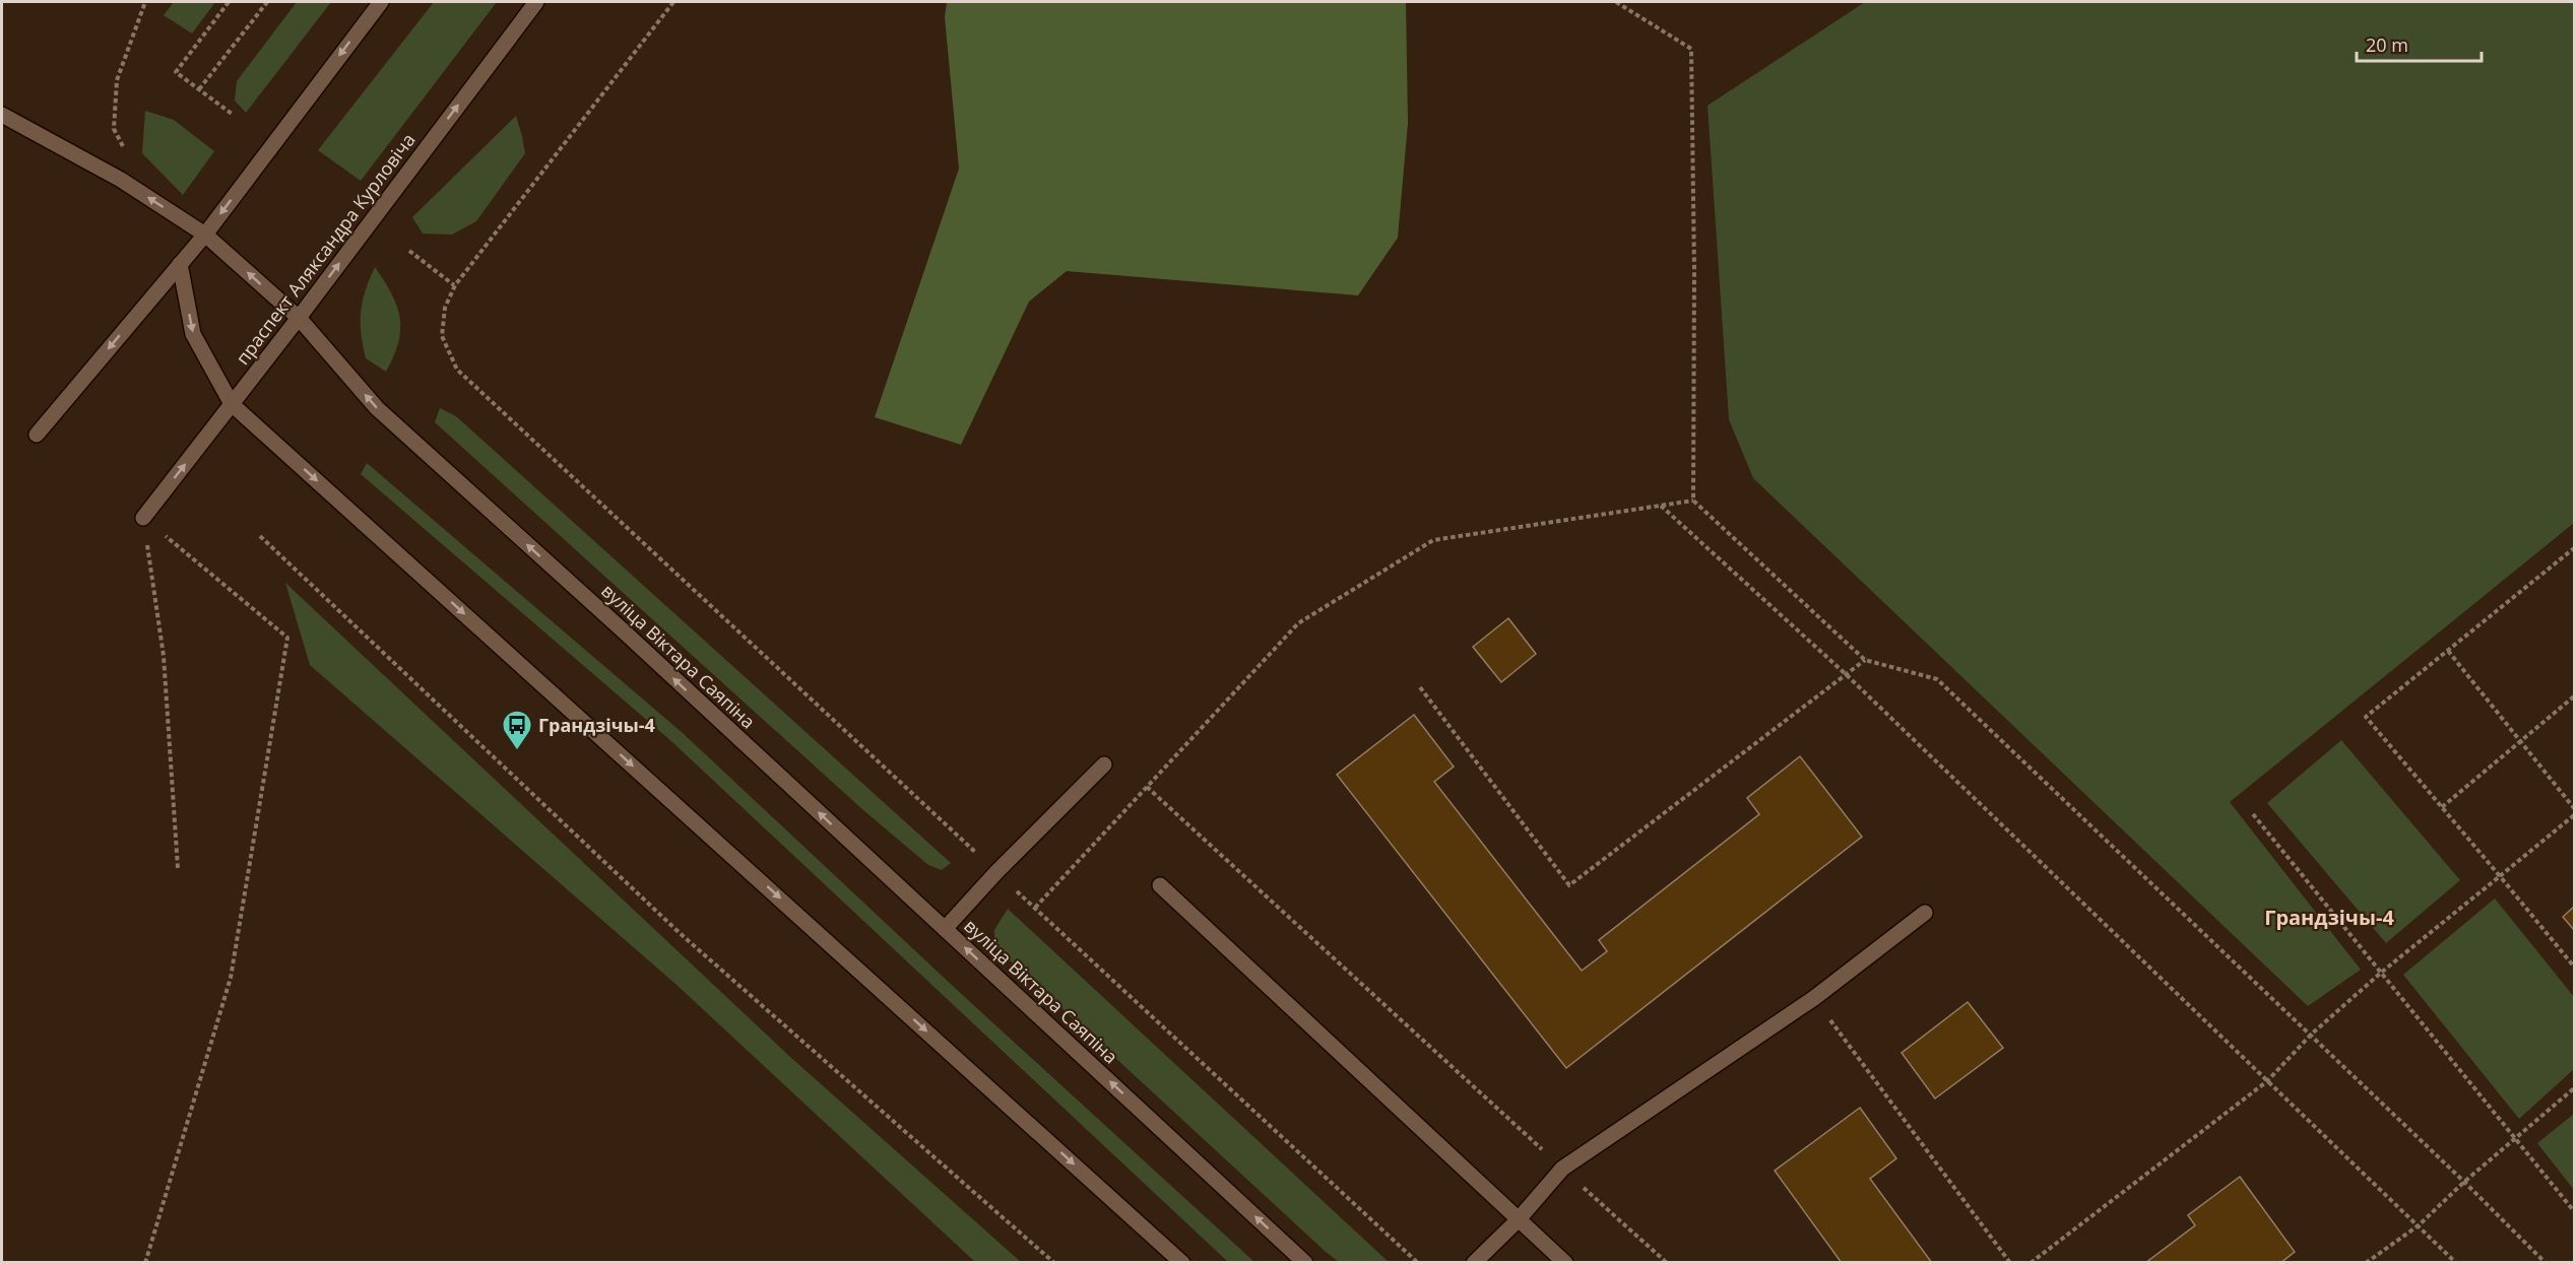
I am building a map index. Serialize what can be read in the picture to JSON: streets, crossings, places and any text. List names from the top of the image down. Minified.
{"streets":{"street":["праспект Аляксандра Курловіча","вуліца Віктара Саяпіна"]},"crossings":[["праспект Аляксандра Курловіча","вуліца Віктара Саяпіна"]],"districts":["Грандзічы-4"],"places":{"bus stop":["Грандзічы-4"]},"scale_bar":"20 m"}
